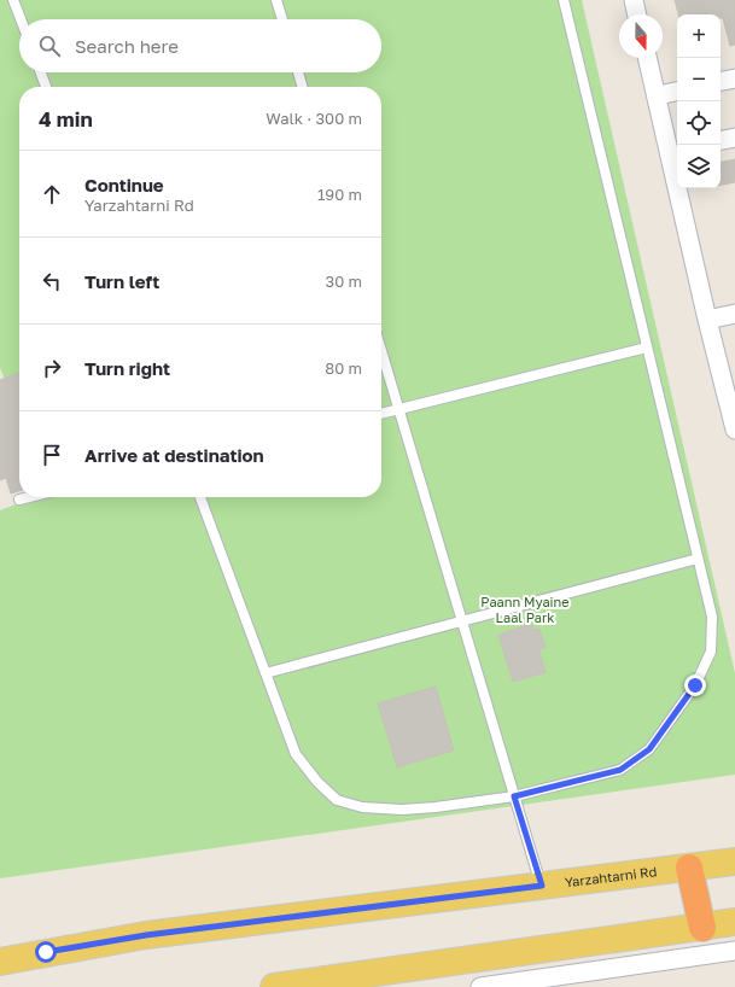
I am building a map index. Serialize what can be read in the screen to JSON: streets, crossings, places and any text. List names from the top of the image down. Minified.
{"streets":{"main road":["Yarzahtarni Rd"]},"parks":["Paann Myaine Laal Park"],"north":"bottom","page":{"map_buttons":["+","−"],"search":"Search here","heading":["4 min","Walk · 300 m"],"list":[["Continue","Yarzahtarni Rd","190 m"],["Turn left","30 m"],["Turn right","80 m"],"Arrive at destination"]}}
